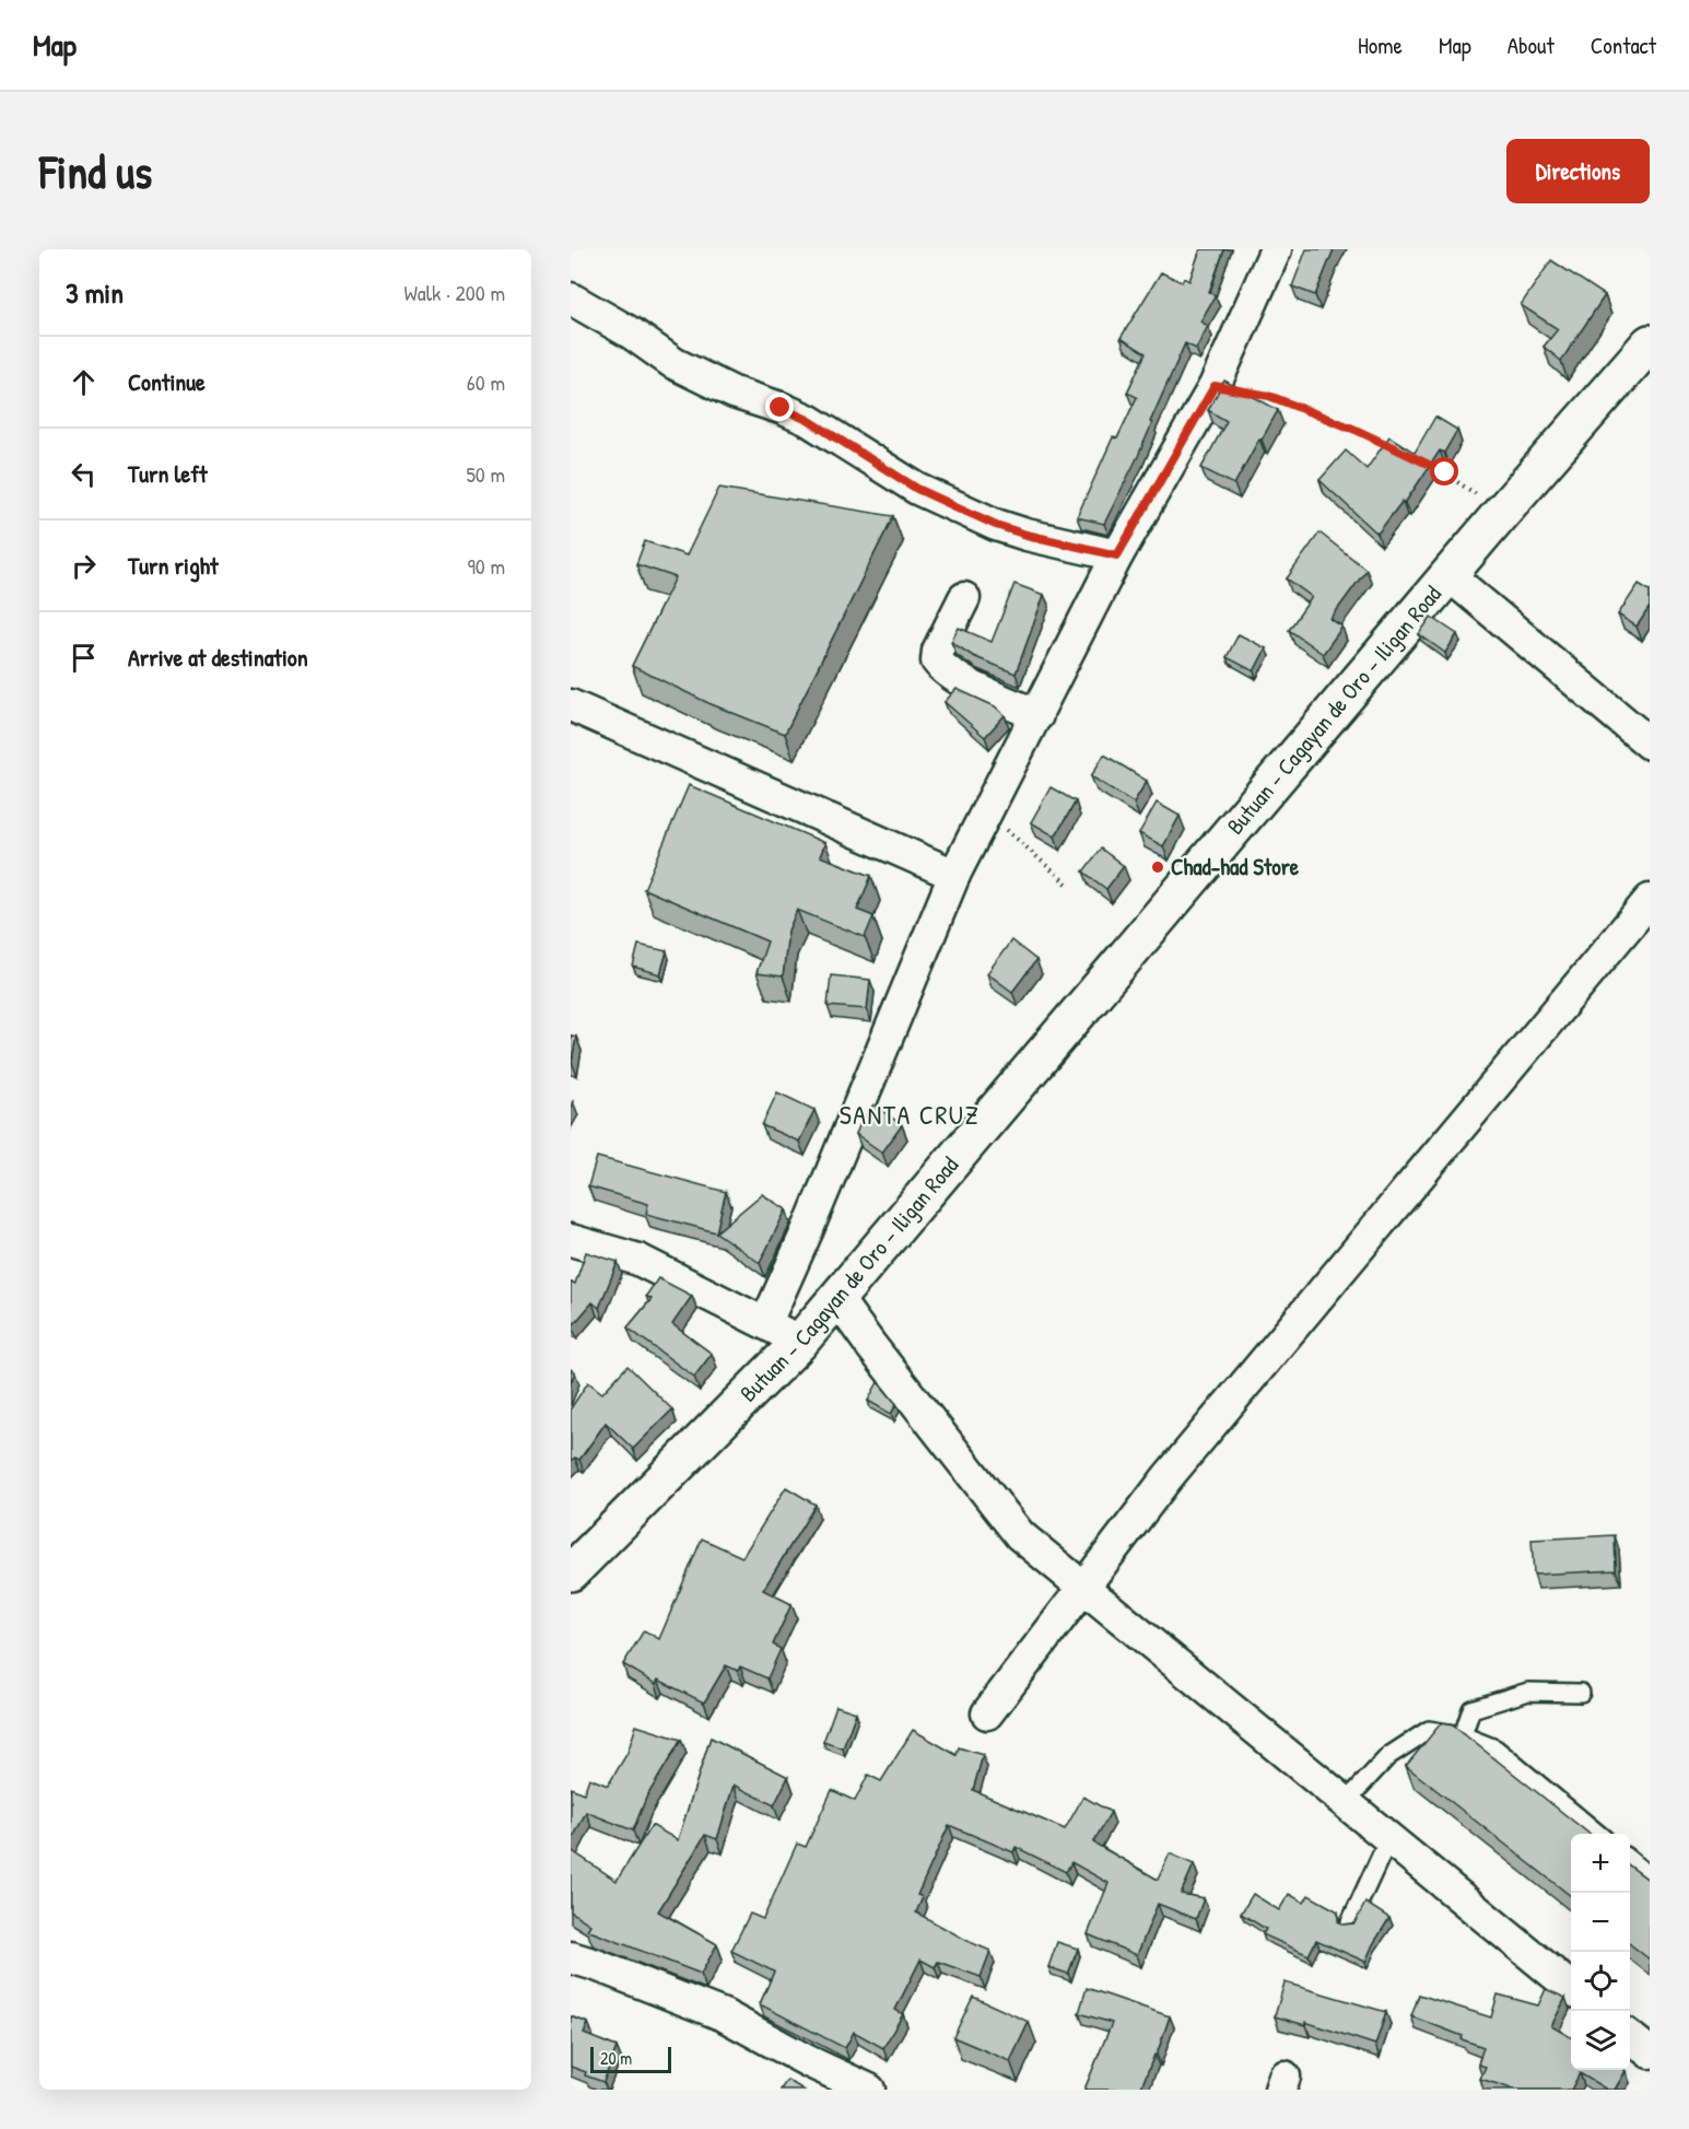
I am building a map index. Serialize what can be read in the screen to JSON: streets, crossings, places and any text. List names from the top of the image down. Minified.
{"streets":{"highway":["Butuan – Cagayan de Oro – Iligan Road"]},"districts":["SANTA CRUZ"],"places":["Chad-had Store"],"scale_bar":"20 m","page":{"header":"Map","nav":["Home","Map","About","Contact"],"buttons":"Directions","title":"Find us","heading":["3 min","Walk · 200 m"],"list":[["Continue","60 m"],["Turn left","50 m"],["Turn right","90 m"],"Arrive at destination"],"map_buttons":["+","−"],"scale":"20 m"}}
